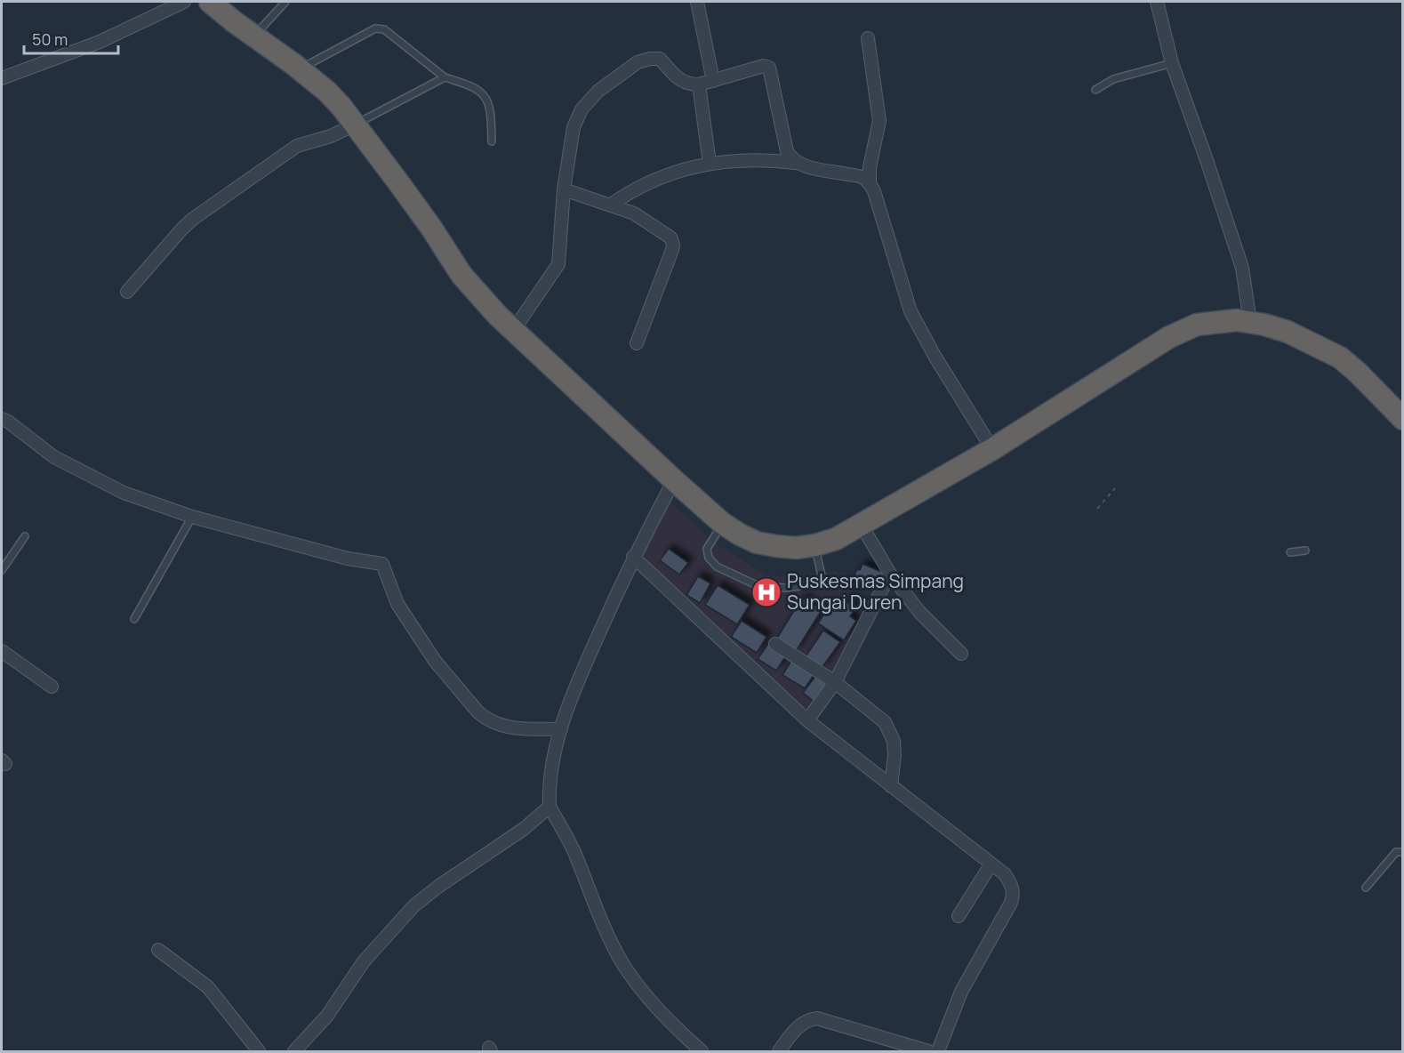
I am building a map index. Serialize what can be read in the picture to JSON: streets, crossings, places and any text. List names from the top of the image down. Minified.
{"places":{"hospital":["Puskesmas Simpang Sungai Duren"]},"scale_bar":"50 m"}
